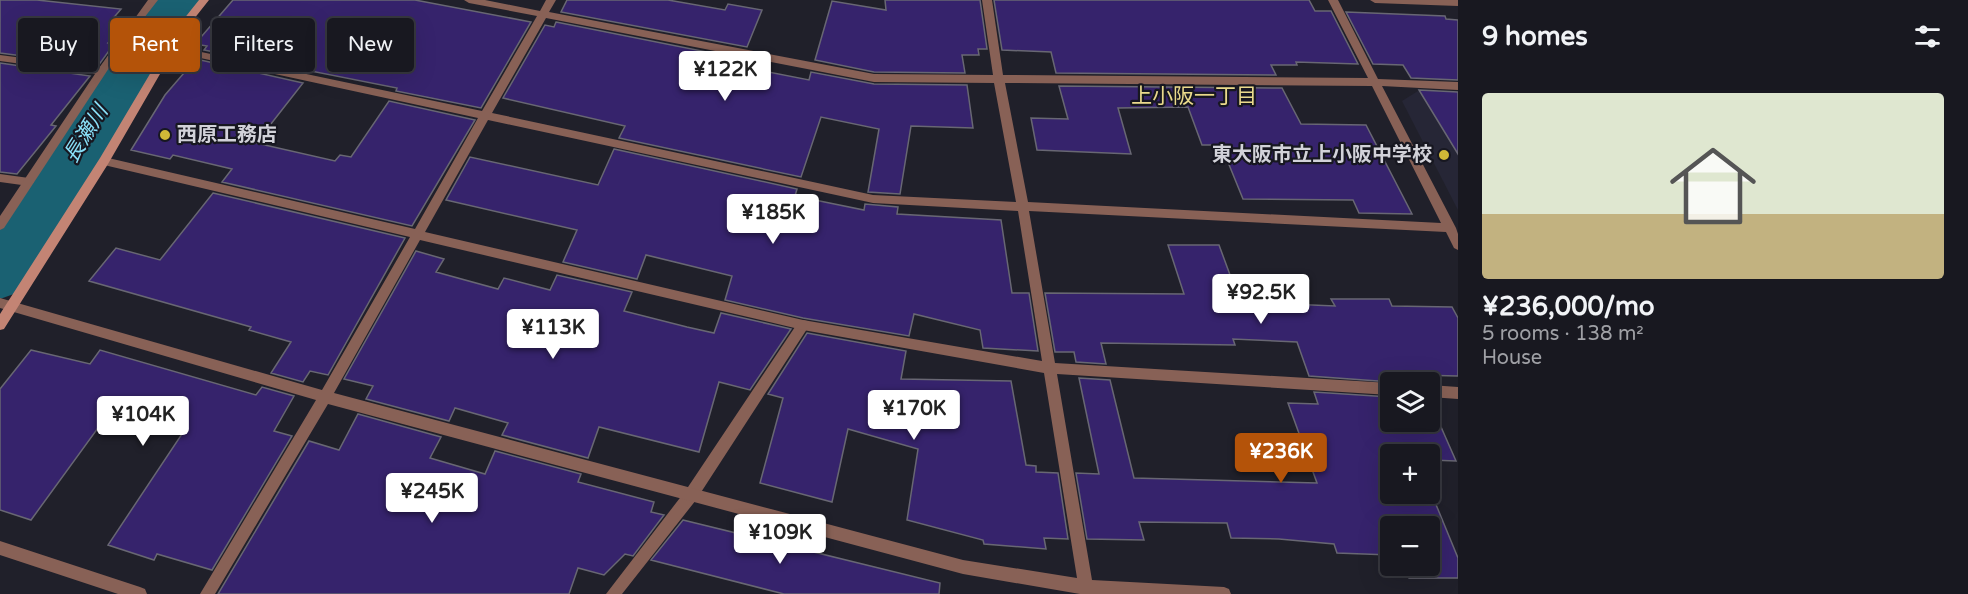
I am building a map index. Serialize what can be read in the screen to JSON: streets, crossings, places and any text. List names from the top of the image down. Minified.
{"districts":["上小阪一丁目"],"water":["長瀬川"],"places":["西原工務店","東大阪市立上小阪中学校"],"page":{"heading":"9 homes","chip":["Buy","Rent","Filters","New"],"price":["¥122K","¥185K","¥92.5K","¥113K","¥170K","¥104K","¥236K","¥245K","¥109K"],"list":[{"name":"¥236,000/mo","note":"5 rooms · 138 m² · House"}],"map_buttons":["+","−"]}}
